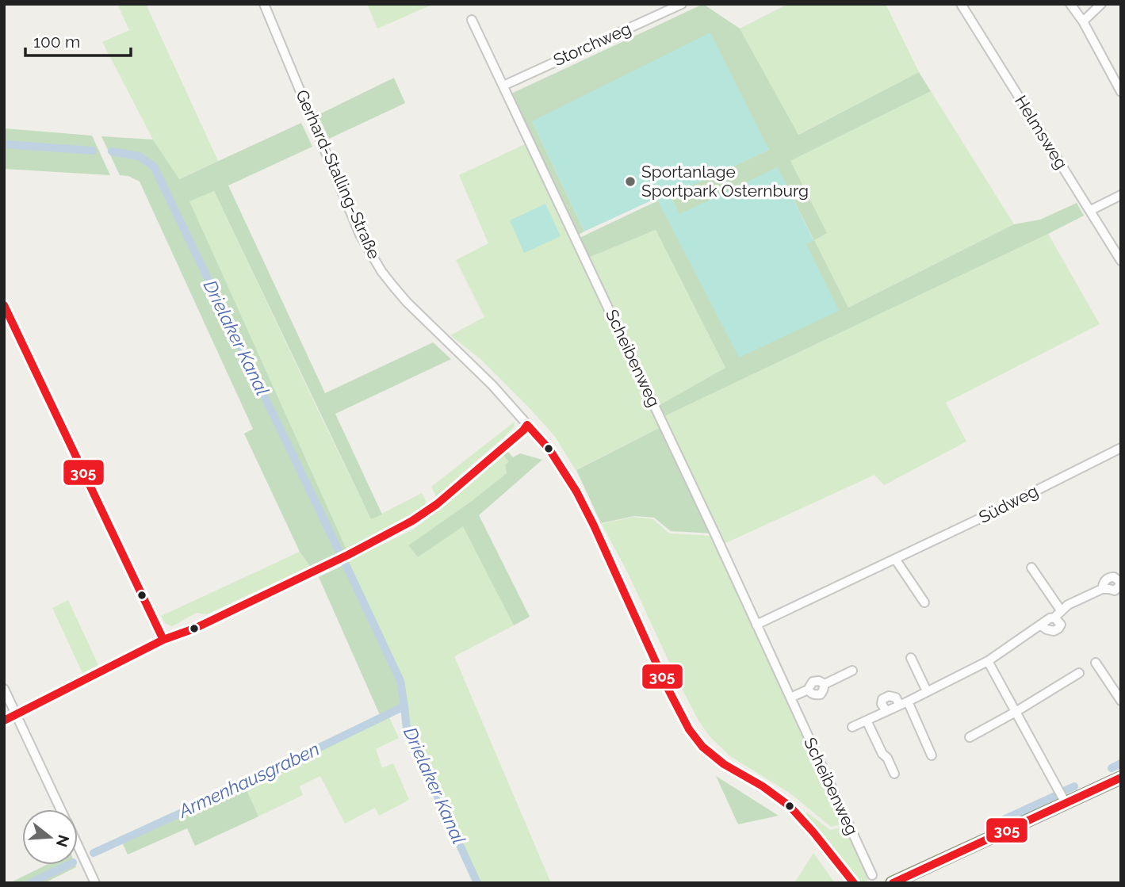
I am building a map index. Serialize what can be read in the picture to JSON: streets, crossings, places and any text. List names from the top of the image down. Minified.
{"streets":{"street":["Storchweg","Helmsweg","Gerhard-Stalling-Straße","Scheibenweg","Südweg"]},"crossings":[["Storchweg","Scheibenweg"],["Scheibenweg","Südweg"]],"water":["Drielaker Kanal","Armenhausgraben"],"places":["Sportanlage Sportpark Osternburg"],"lines":["transit line 305"],"scale_bar":"100 m","north":"right"}
